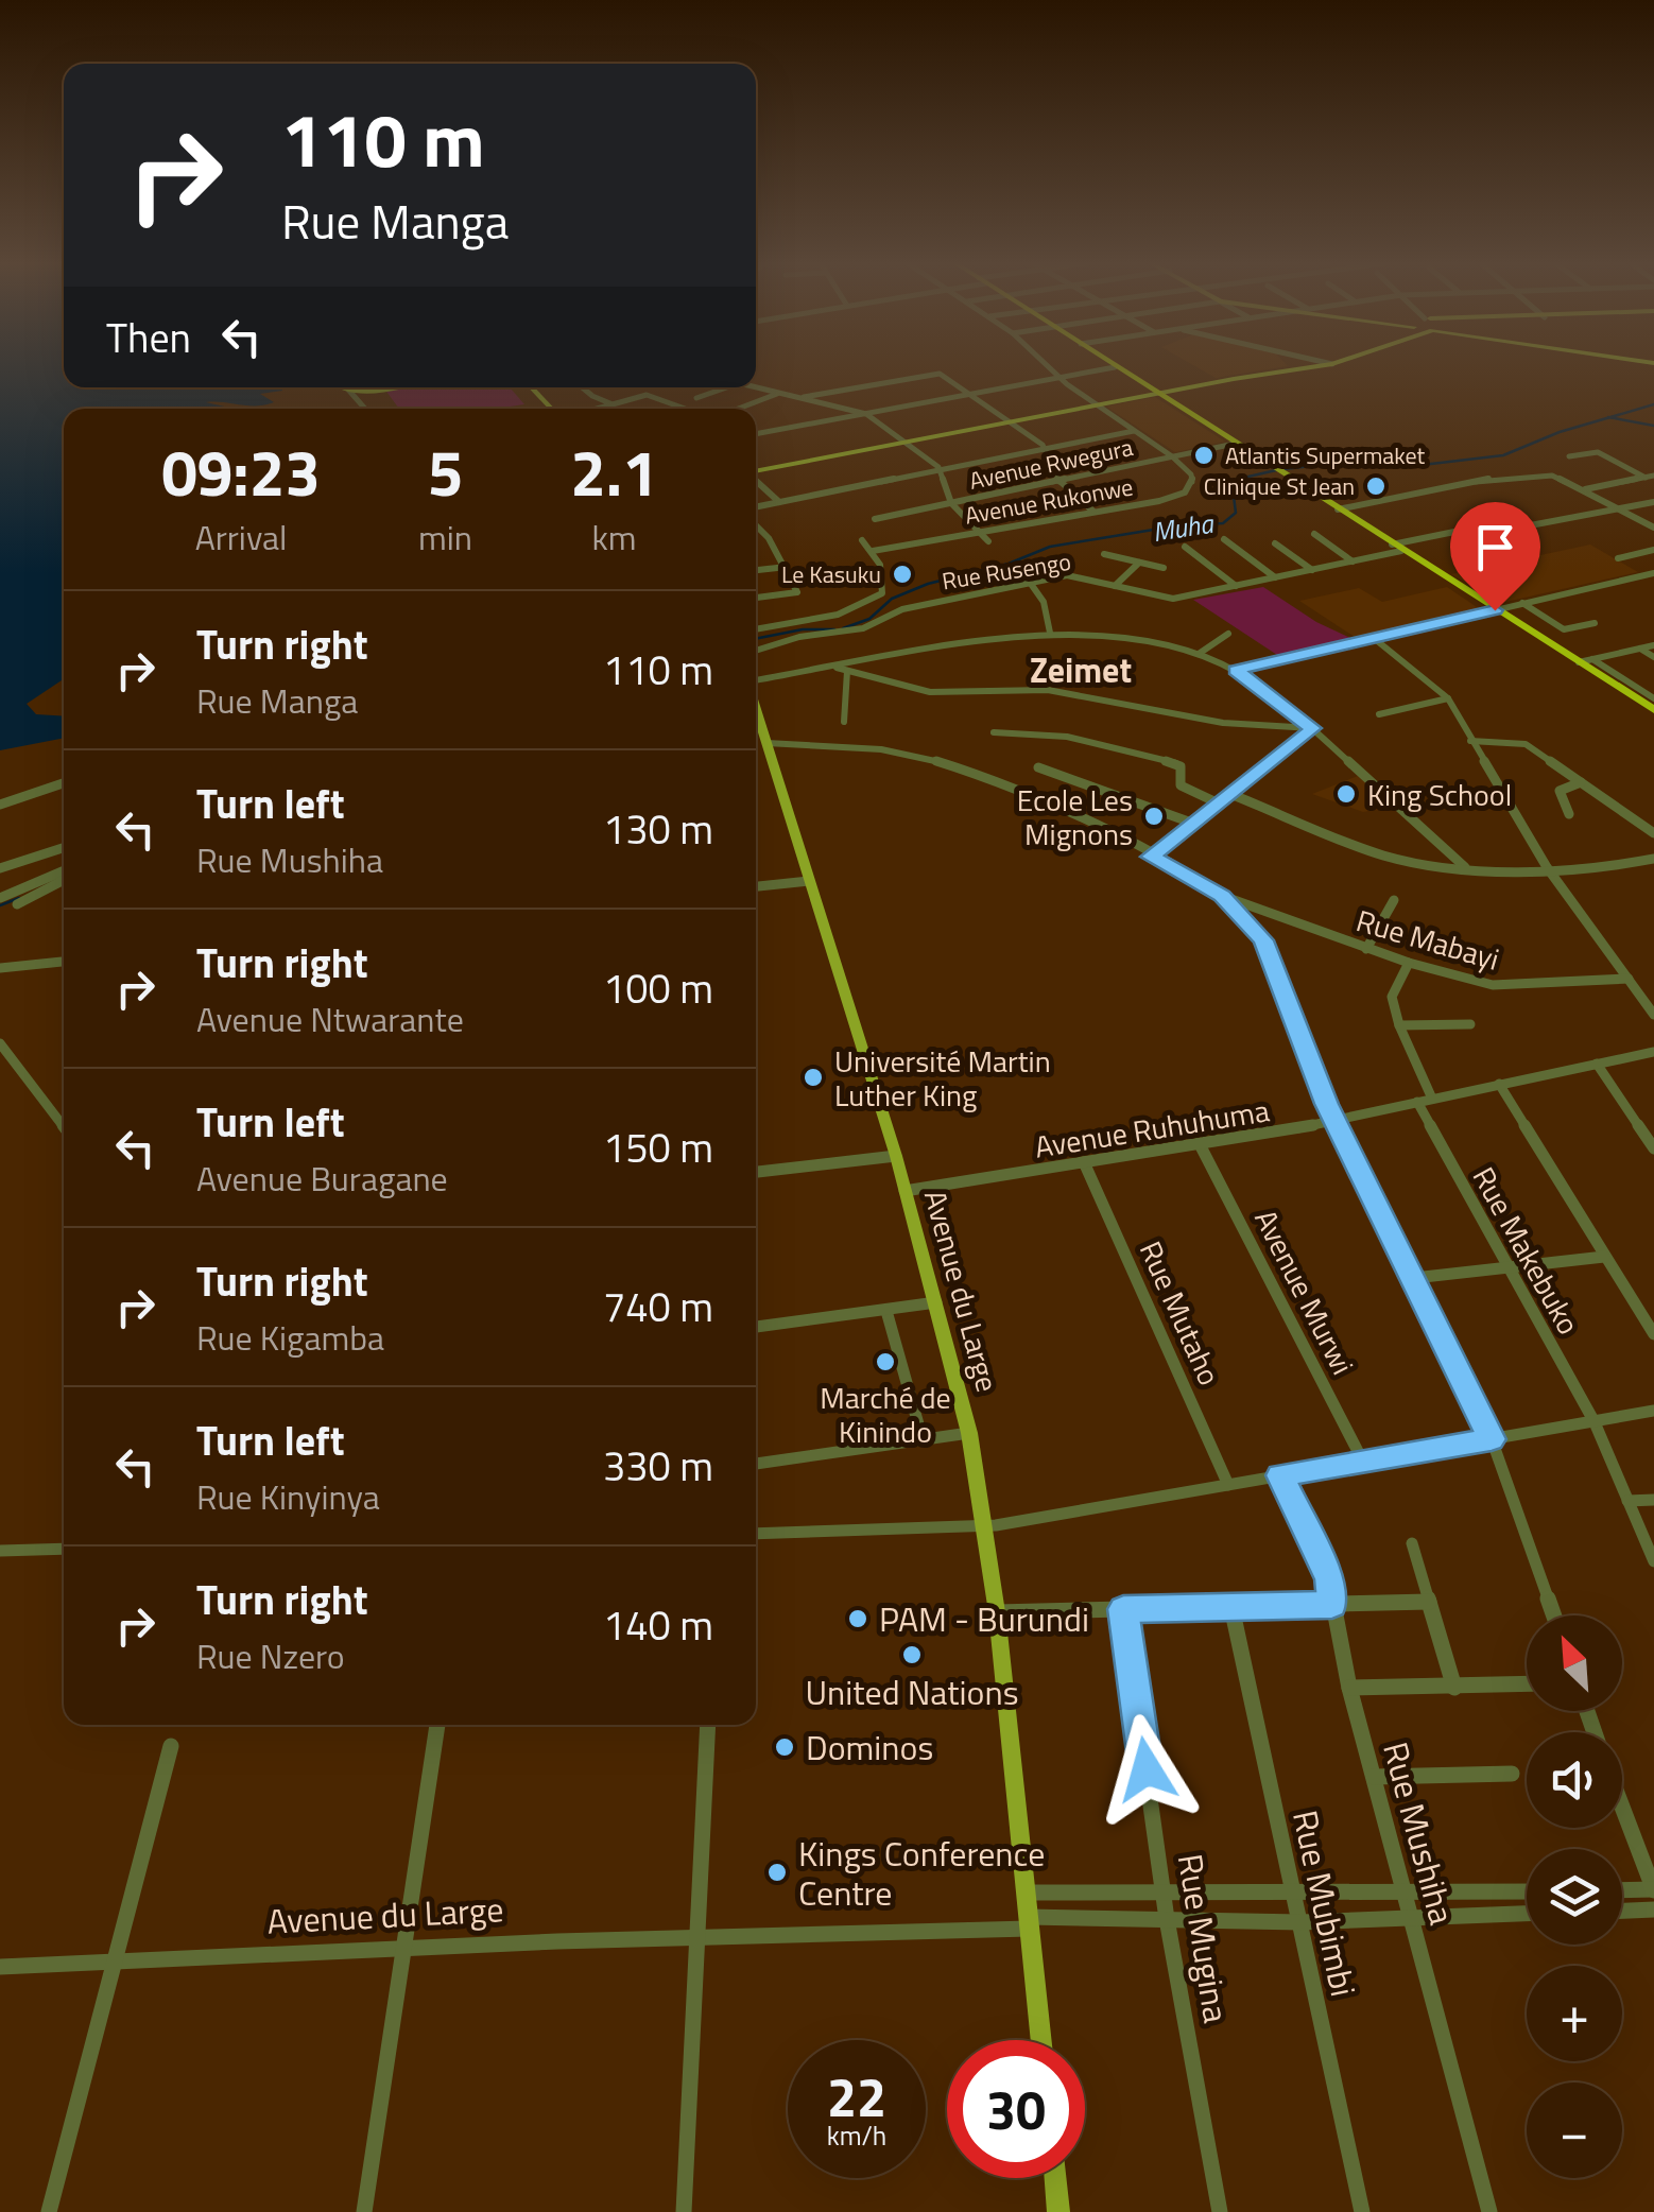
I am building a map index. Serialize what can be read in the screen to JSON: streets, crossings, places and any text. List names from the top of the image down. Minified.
{"streets":{"main road":["Avenue du Large"],"street":["Avenue Rwegura","Avenue Rukonwe","Rue Rusengo","Rue Mabayi","Avenue Ruhuhuma","Rue Makebuko","Avenue Murwi","Rue Mutaho","Rue Mushiha","Rue Mubimbi","Rue Mugina"]},"crossings":[["Avenue Rwegura","Avenue Rukonwe"],["Avenue Ruhuhuma","Rue Makebuko"],["Avenue Ruhuhuma","Avenue du Large"],["Avenue Ruhuhuma","Avenue Murwi"],["Avenue Ruhuhuma","Rue Mutaho"]],"districts":["Zeimet"],"water":["Muha"],"places":["Atlantis Supermaket","Clinique St Jean","Le Kasuku","King School","Ecole Les Mignons","Université Martin Luther King","Marché de Kinindo","PAM - Burundi","United Nations","Dominos","Kings Conference Centre"],"north":"top left","page":{"turn":["110 m","Rue Manga"],"then":"Then","eta":["09:23","Arrival","5","min","2.1","km"],"list":[{"name":"Turn right","note":"Rue Manga","value":"110 m"},{"name":"Turn left","note":"Rue Mushiha","value":"130 m"},{"name":"Turn right","note":"Avenue Ntwarante","value":"100 m"},{"name":"Turn left","note":"Avenue Buragane","value":"150 m"},{"name":"Turn right","note":"Rue Kigamba","value":"740 m"},{"name":"Turn left","note":"Rue Kinyinya","value":"330 m"},{"name":"Turn right","note":"Rue Nzero","value":"140 m"}],"map_buttons":["+","−"],"speed":"22 km/h","limit":"30"}}
